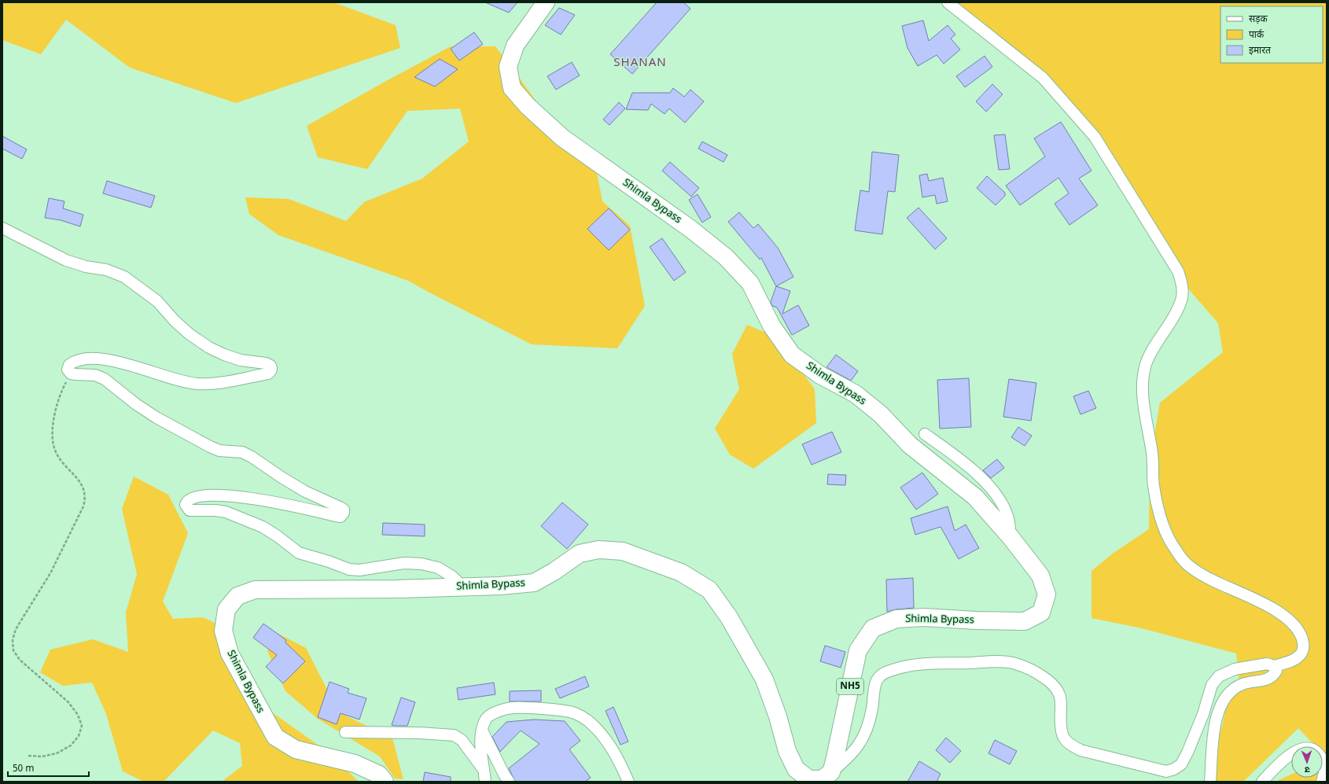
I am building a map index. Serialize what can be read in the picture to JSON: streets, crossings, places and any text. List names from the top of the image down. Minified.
{"streets":{"highway":["Shimla Bypass","NH5"]},"districts":["SHANAN"],"legend":["सड़क","पार्क","इमारत"],"scale_bar":"50 m","north":"bottom"}
